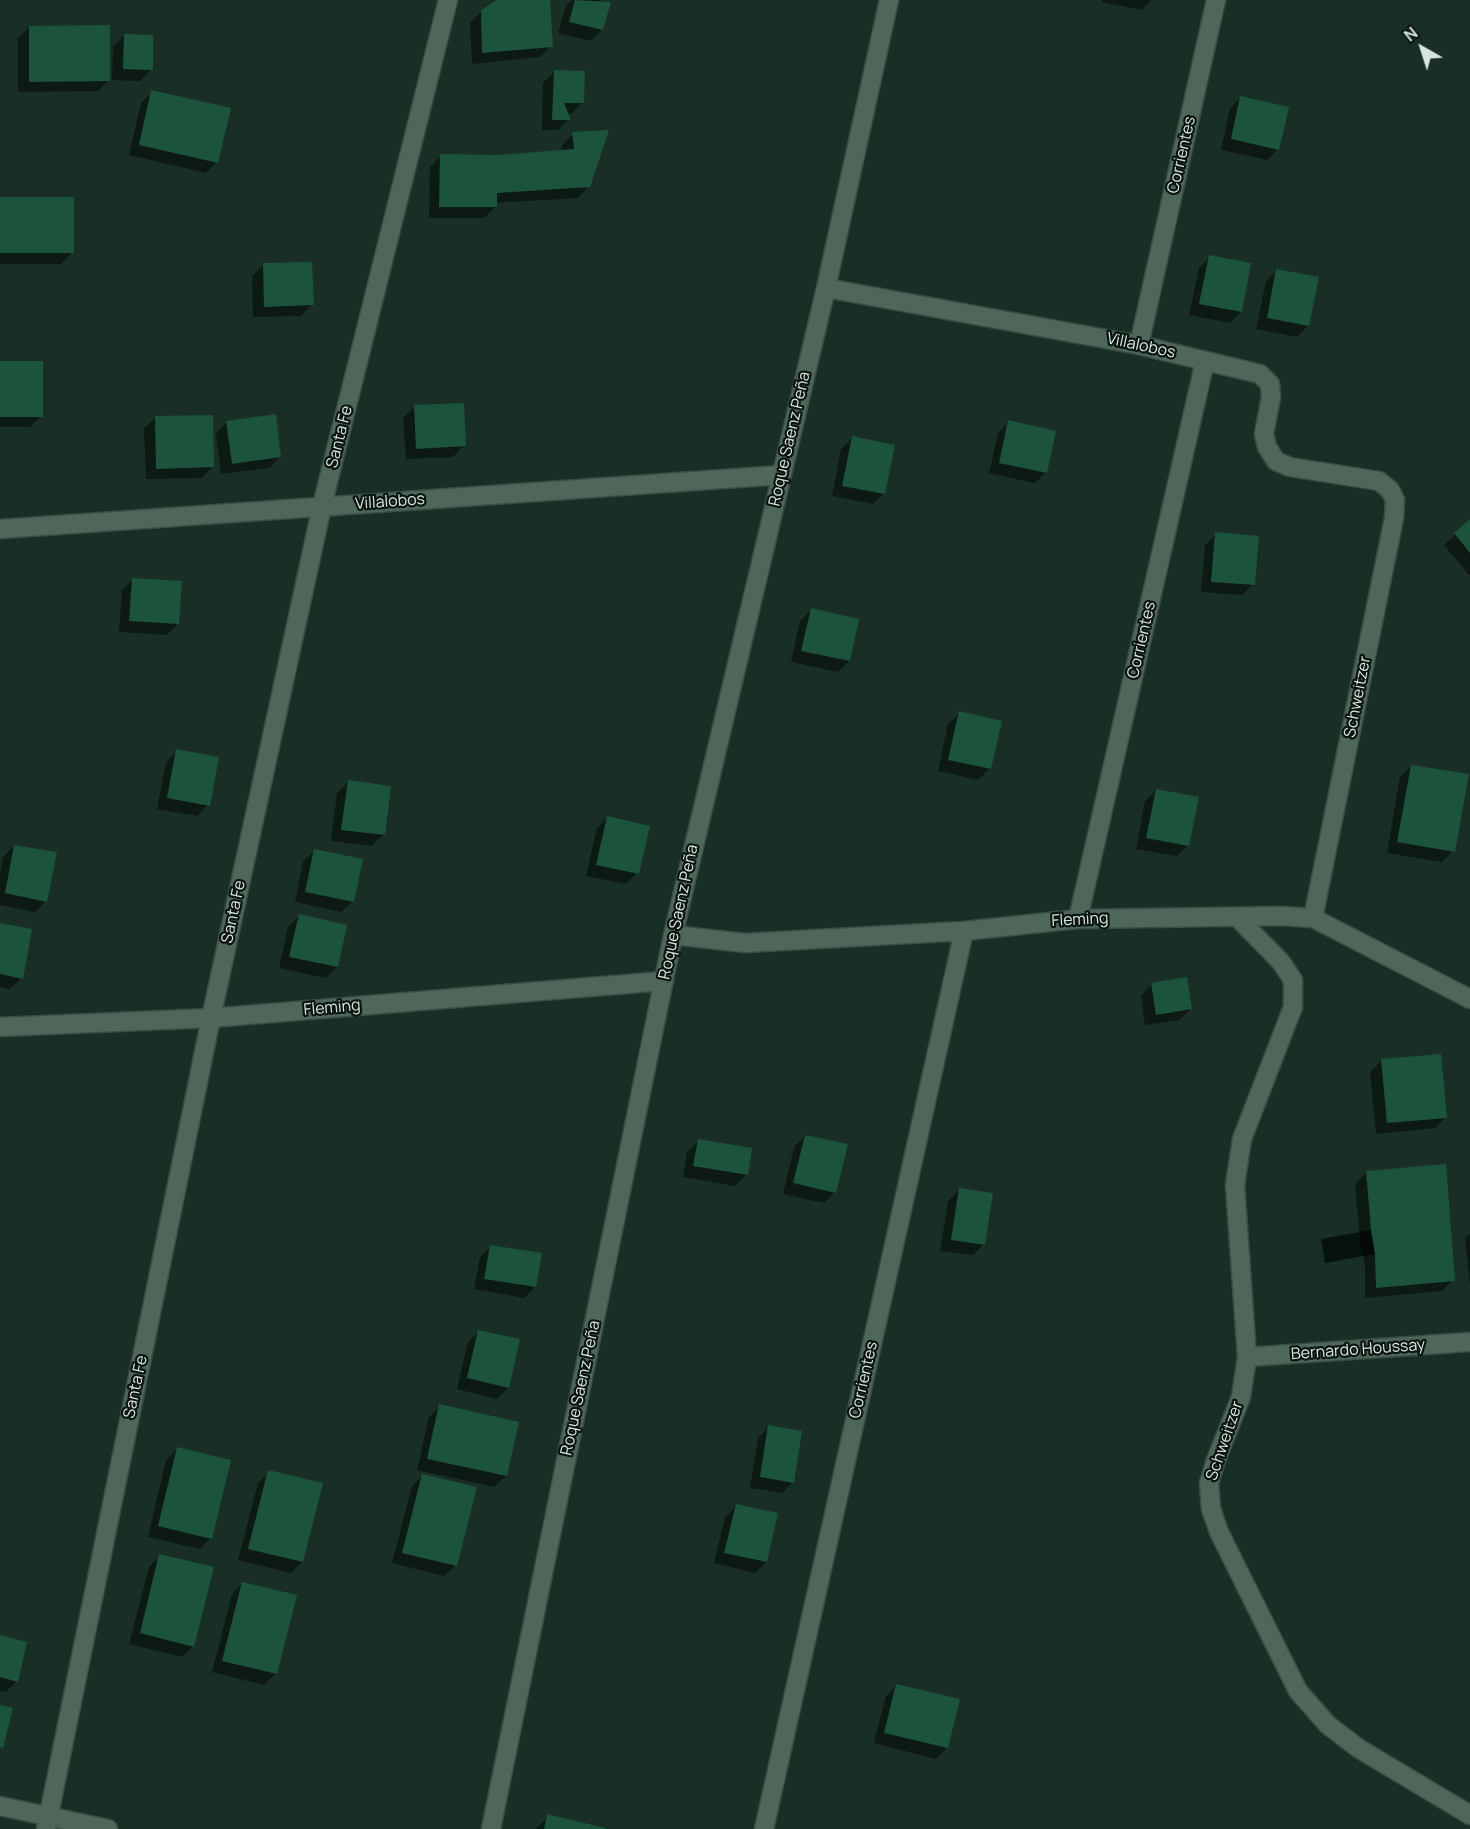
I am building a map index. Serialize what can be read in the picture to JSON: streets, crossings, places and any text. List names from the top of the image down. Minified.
{"streets":{"street":["Corrientes","Villalobos","Santa Fe","Roque Saenz Peña","Schweitzer","Fleming","Bernardo Houssay"]},"crossings":[["Corrientes","Villalobos"],["Corrientes","Fleming"],["Villalobos","Santa Fe"],["Villalobos","Roque Saenz Peña"],["Villalobos","Schweitzer"],["Santa Fe","Fleming"],["Roque Saenz Peña","Fleming"],["Schweitzer","Fleming"],["Schweitzer","Bernardo Houssay"]],"north":"top left"}
